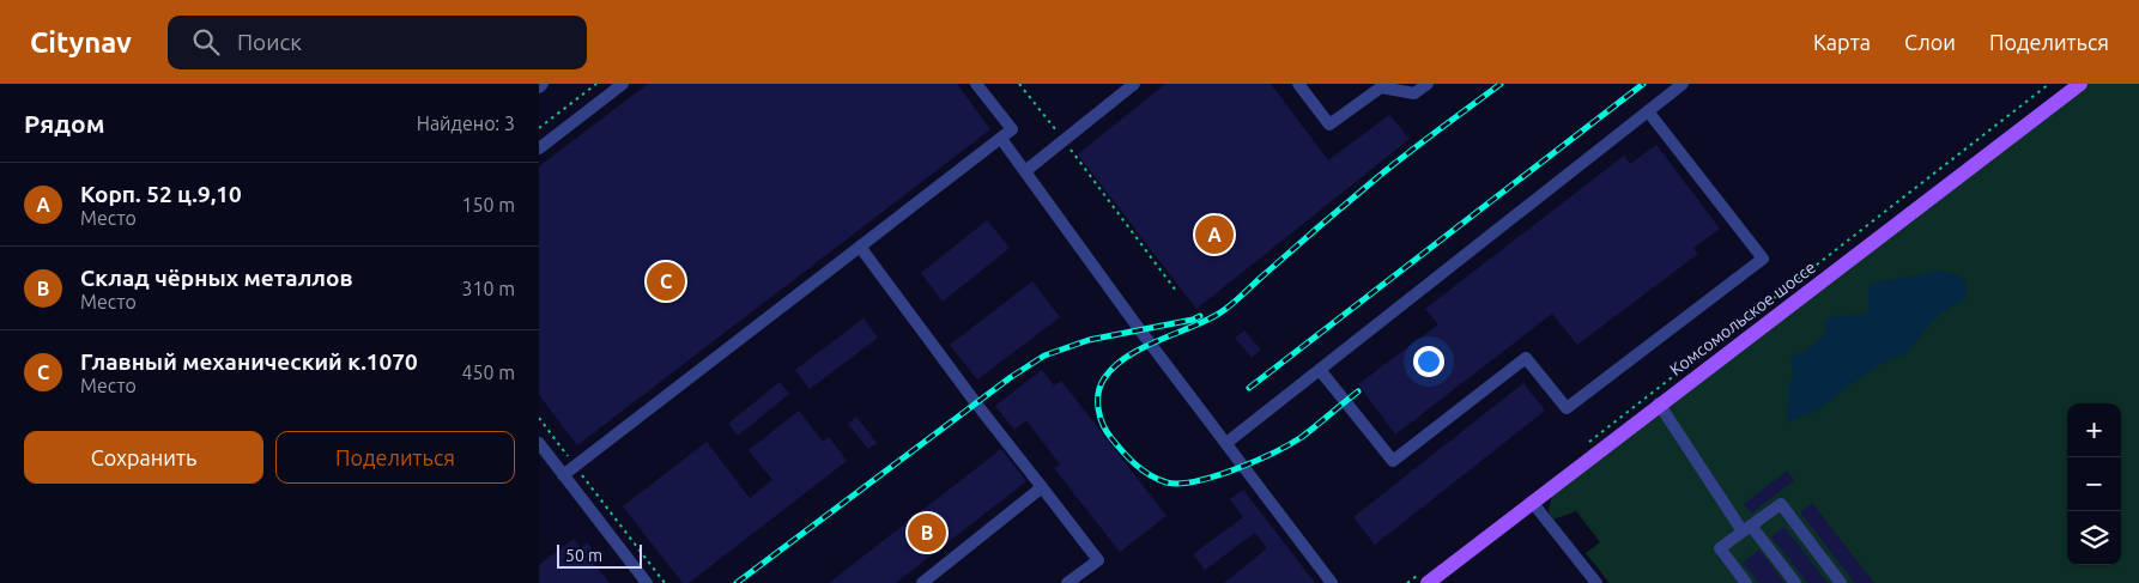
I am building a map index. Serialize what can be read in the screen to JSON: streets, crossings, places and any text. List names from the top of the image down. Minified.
{"streets":{"main road":["Комсомольское шоссе"]},"scale_bar":"50 m","page":{"header":"Citynav","search":"Поиск","nav":["Карта","Слои","Поделиться"],"heading":["Рядом","Найдено: 3"],"list":[{"mark":"A","name":"Корп. 52 ц.9,10","note":"Место","value":"150 m"},{"mark":"B","name":"Склад чёрных металлов","note":"Место","value":"310 m"},{"mark":"C","name":"Главный механический к.1070","note":"Место","value":"450 m"}],"pins":["A","C","B"],"map_buttons":["+","−"],"buttons":["Сохранить","Поделиться"],"scale":"50 m"}}
